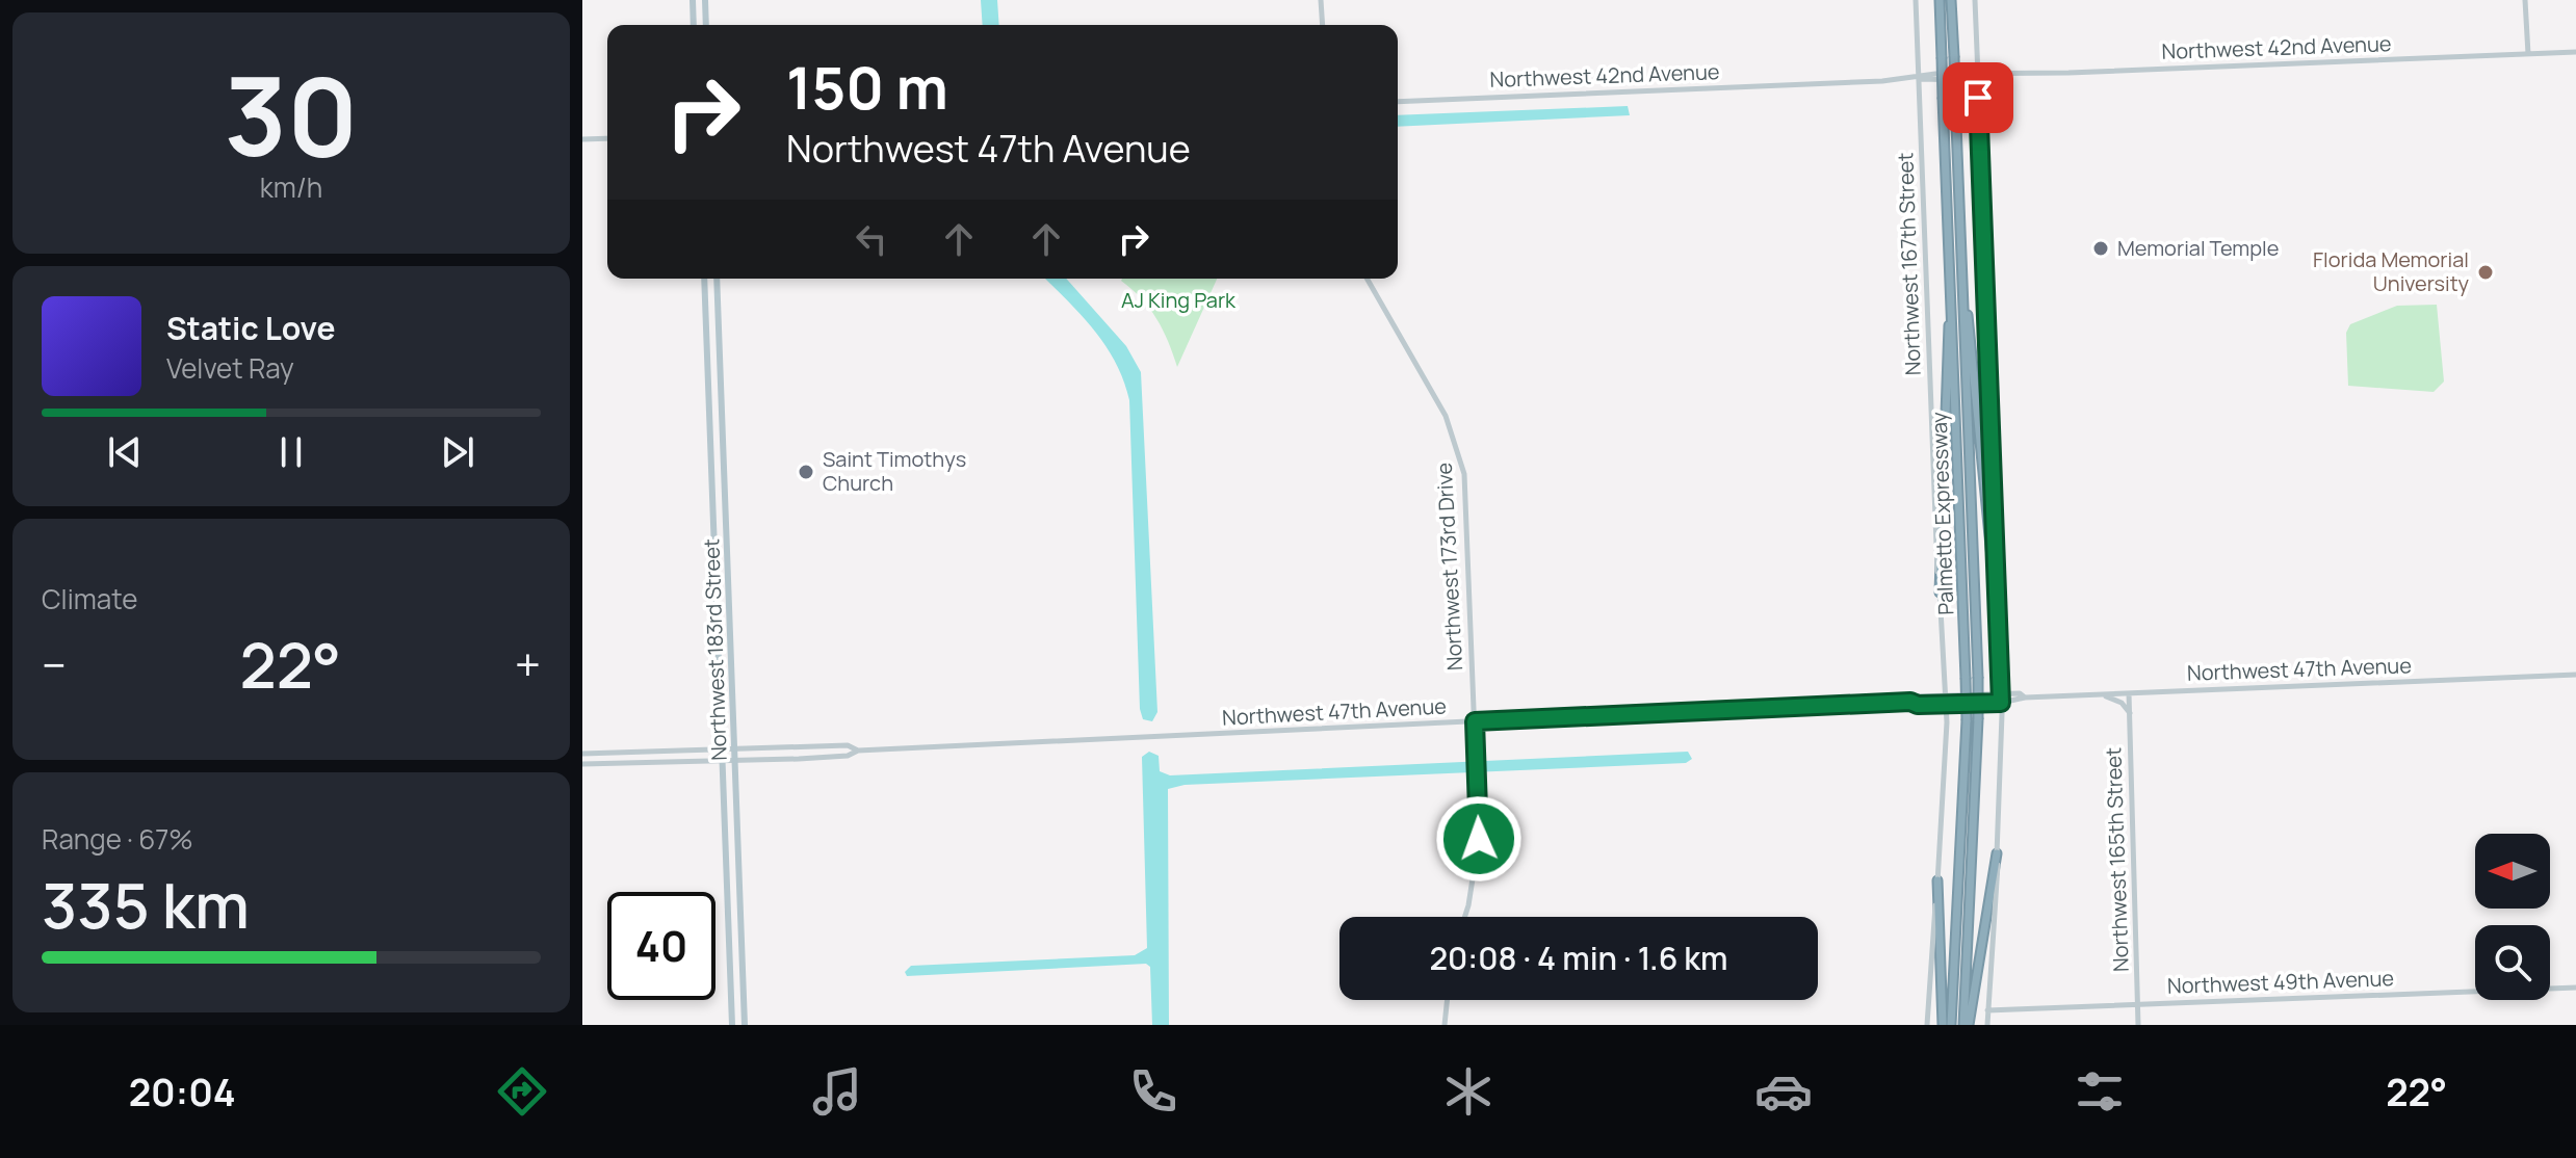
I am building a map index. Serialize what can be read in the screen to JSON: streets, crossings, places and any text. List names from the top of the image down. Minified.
{"streets":{"highway":["Palmetto Expressway"],"main road":["Northwest 183rd Street"],"street":["Northwest 42nd Avenue","Northwest 167th Street","Northwest 173rd Drive","Northwest 47th Avenue","Northwest 165th Street","Northwest 49th Avenue"]},"crossings":[["Northwest 42nd Avenue","Northwest 167th Street"],["Northwest 167th Street","Northwest 47th Avenue"],["Northwest 173rd Drive","Northwest 47th Avenue"],["Northwest 183rd Street","Northwest 47th Avenue"],["Northwest 47th Avenue","Northwest 165th Street"],["Northwest 165th Street","Northwest 49th Avenue"]],"parks":["AJ King Park"],"places":["Memorial Temple","Florida Memorial University","Saint Timothys Church"],"north":"left","page":{"tile":[["30","km/h"],"Climate",["Range · 67%","335 km"]],"turn":["150 m","Northwest 47th Avenue"],"song":["Static Love","Velvet Ray"],"heat":["−","22°","+"],"limit":"40","trip":"20:08 · 4 min · 1.6 km","tabs":["20:04","22°"]}}
